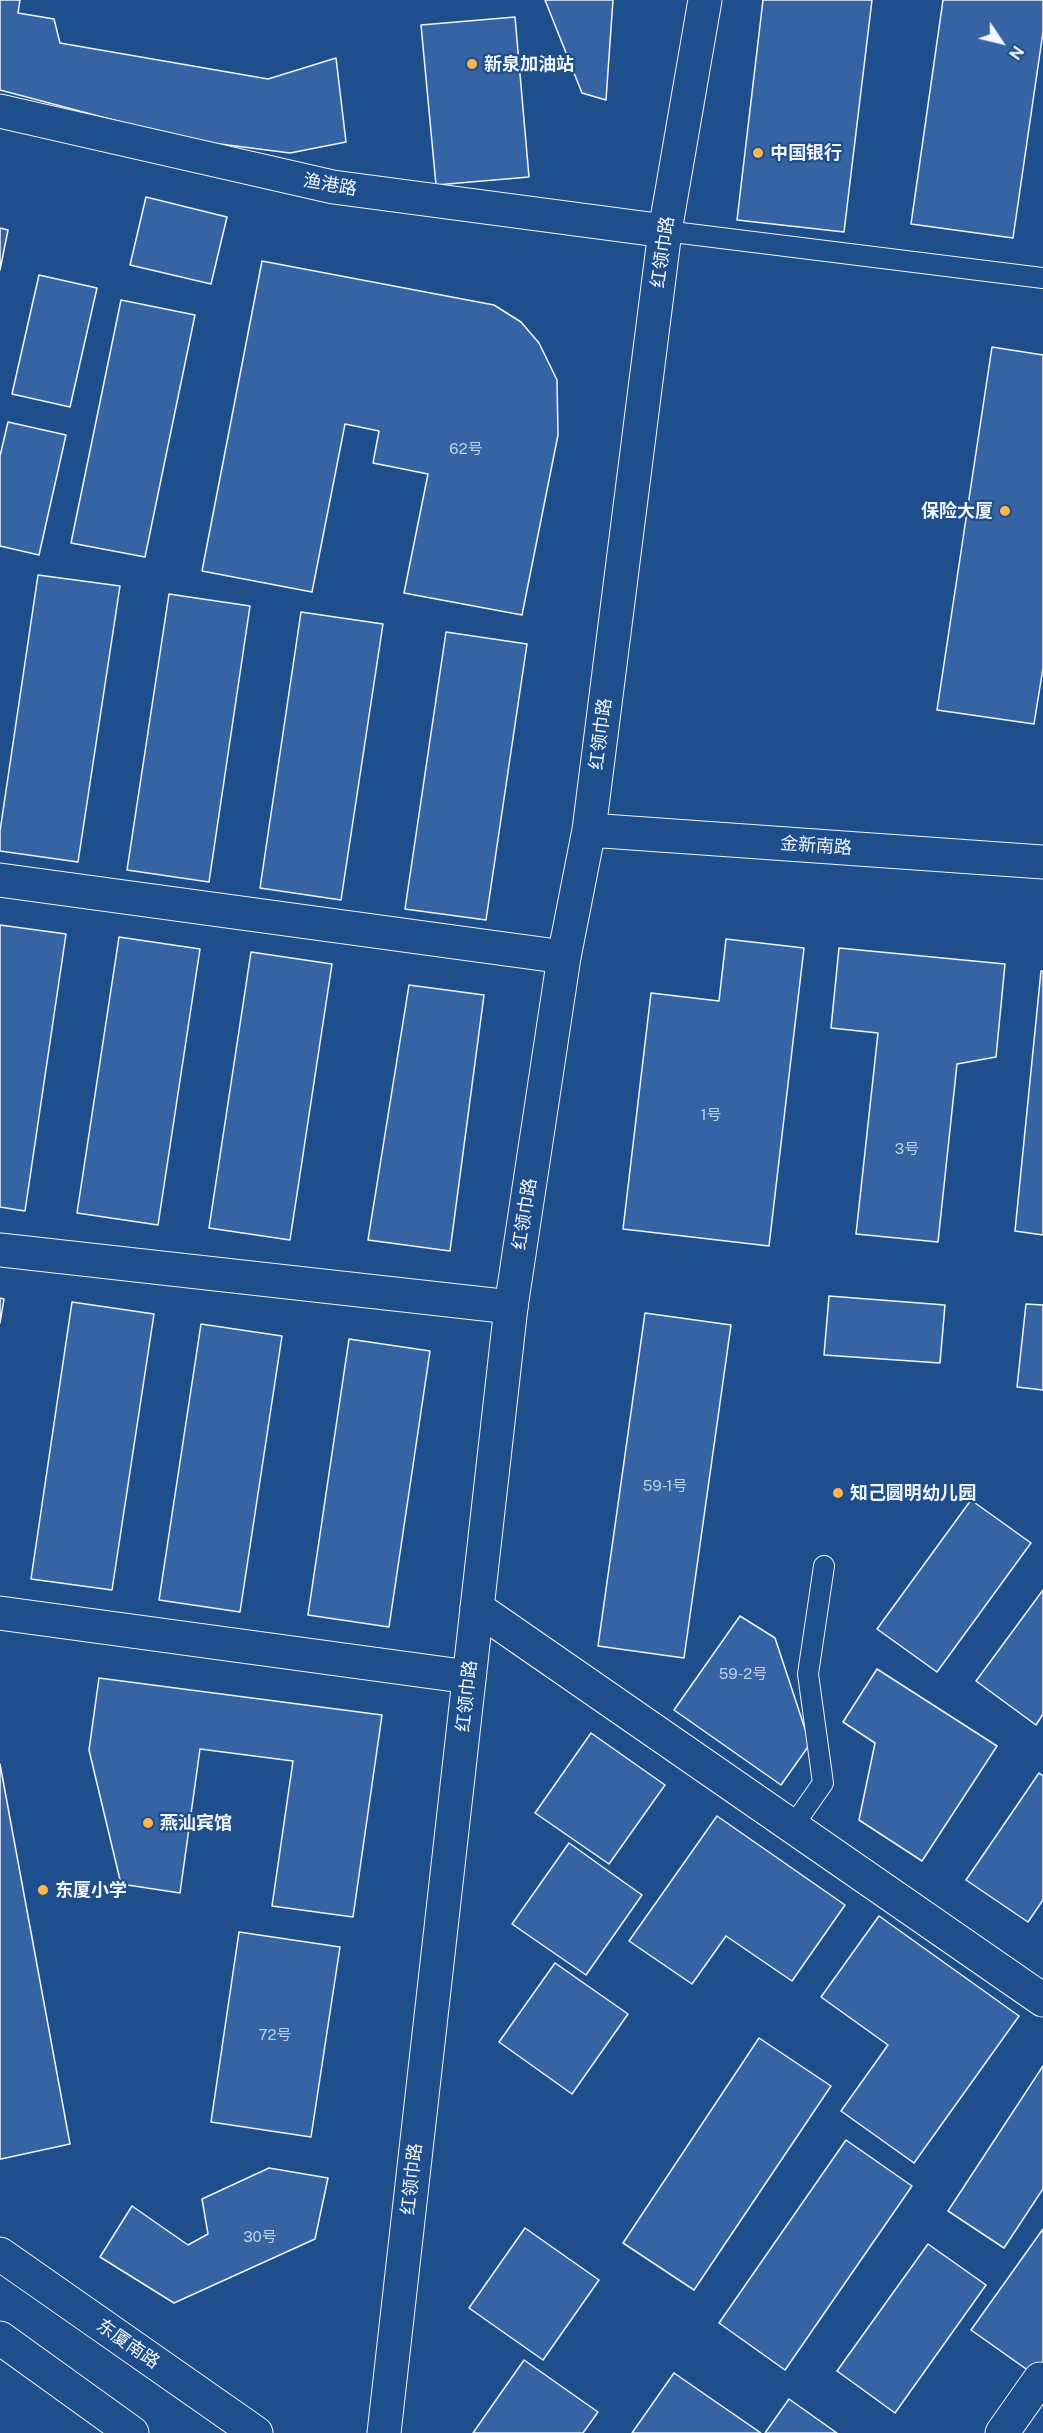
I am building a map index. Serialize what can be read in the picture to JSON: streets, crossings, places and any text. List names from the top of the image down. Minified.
{"streets":{"street":["渔港路","红领巾路","金新南路","东厦南路"]},"crossings":[["渔港路","红领巾路"],["红领巾路","金新南路"]],"places":["新泉加油站","中国银行","保险大厦","知己圆明幼儿园","燕汕宾馆","东厦小学"],"house_numbers":["62号","1号","3号","59-1号","59-2号","72号","30号"],"north":"bottom right"}
